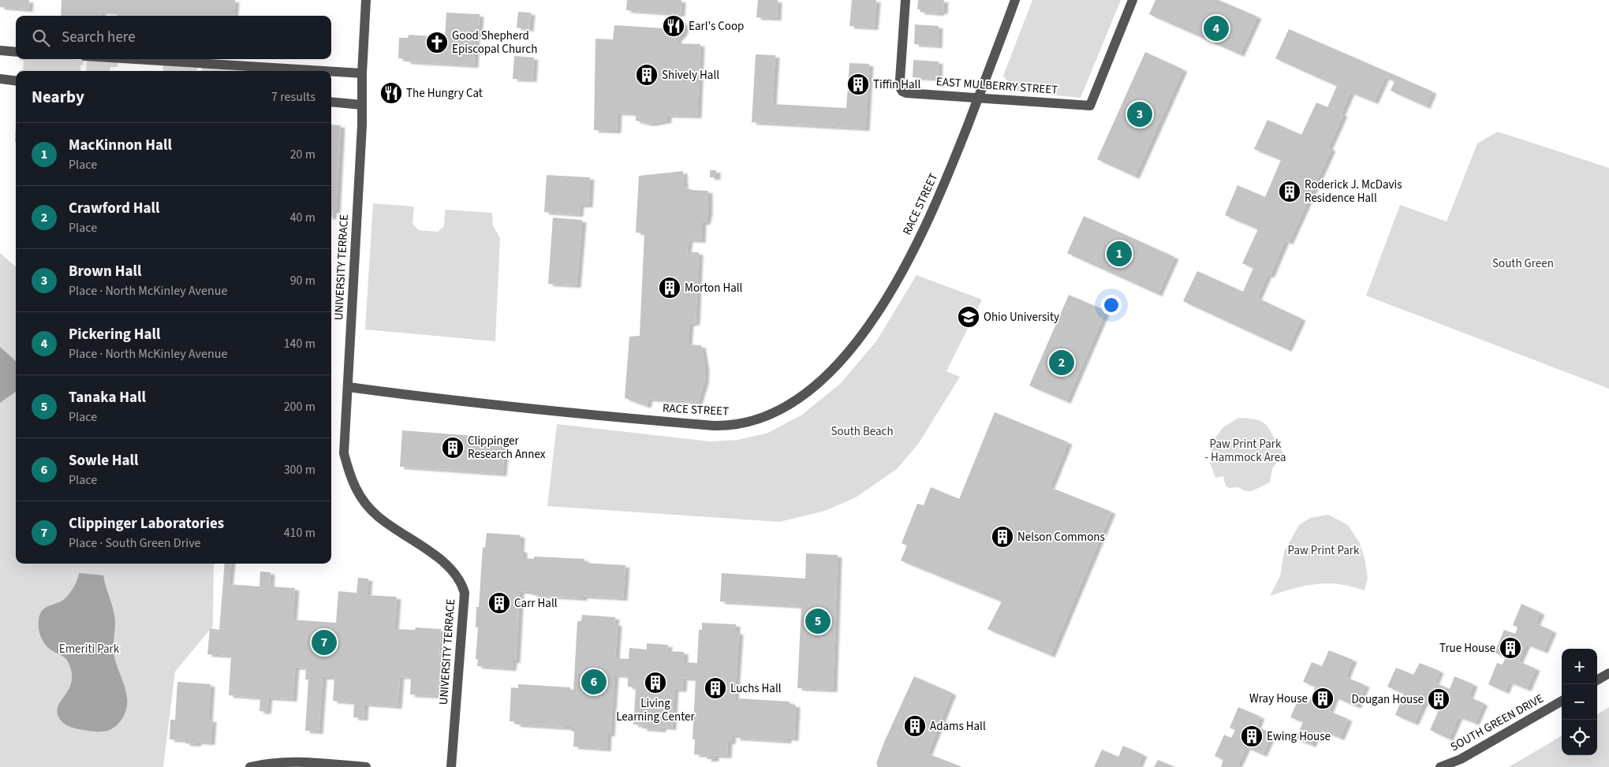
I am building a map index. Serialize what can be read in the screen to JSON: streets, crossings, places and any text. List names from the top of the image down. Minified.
{"streets":{"street":["EAST MULBERRY STREET","RACE STREET","UNIVERSITY TERRACE","SOUTH GREEN DRIVE"]},"crossings":[["EAST MULBERRY STREET","RACE STREET"],["RACE STREET","UNIVERSITY TERRACE"]],"parks":["South Green","South Beach","Paw Print Park - Hammock Area","Paw Print Park","Emeriti Park"],"places":{"restaurant":["Earl's Coop","The Hungry Cat"],"church":["Good Shepherd Episcopal Church"],"building":["Shively Hall","Tiffin Hall","Roderick J. McDavis Residence Hall","Morton Hall","Clippinger Research Annex","Nelson Commons","Carr Hall","True House","Living Learning Center","Luchs Hall","Wray House","Dougan House","Adams Hall","Ewing House"],"school or university":["Ohio University"]},"page":{"pins":["4","3","1","2","5","7","6"],"search":"Search here","heading":["Nearby","7 results"],"list":[{"mark":"1","name":"MacKinnon Hall","note":"Place","value":"20 m"},{"mark":"2","name":"Crawford Hall","note":"Place","value":"40 m"},{"mark":"3","name":"Brown Hall","note":"Place · North McKinley Avenue","value":"90 m"},{"mark":"4","name":"Pickering Hall","note":"Place · North McKinley Avenue","value":"140 m"},{"mark":"5","name":"Tanaka Hall","note":"Place","value":"200 m"},{"mark":"6","name":"Sowle Hall","note":"Place","value":"300 m"},{"mark":"7","name":"Clippinger Laboratories","note":"Place · South Green Drive","value":"410 m"}],"map_buttons":["+","−"]}}
